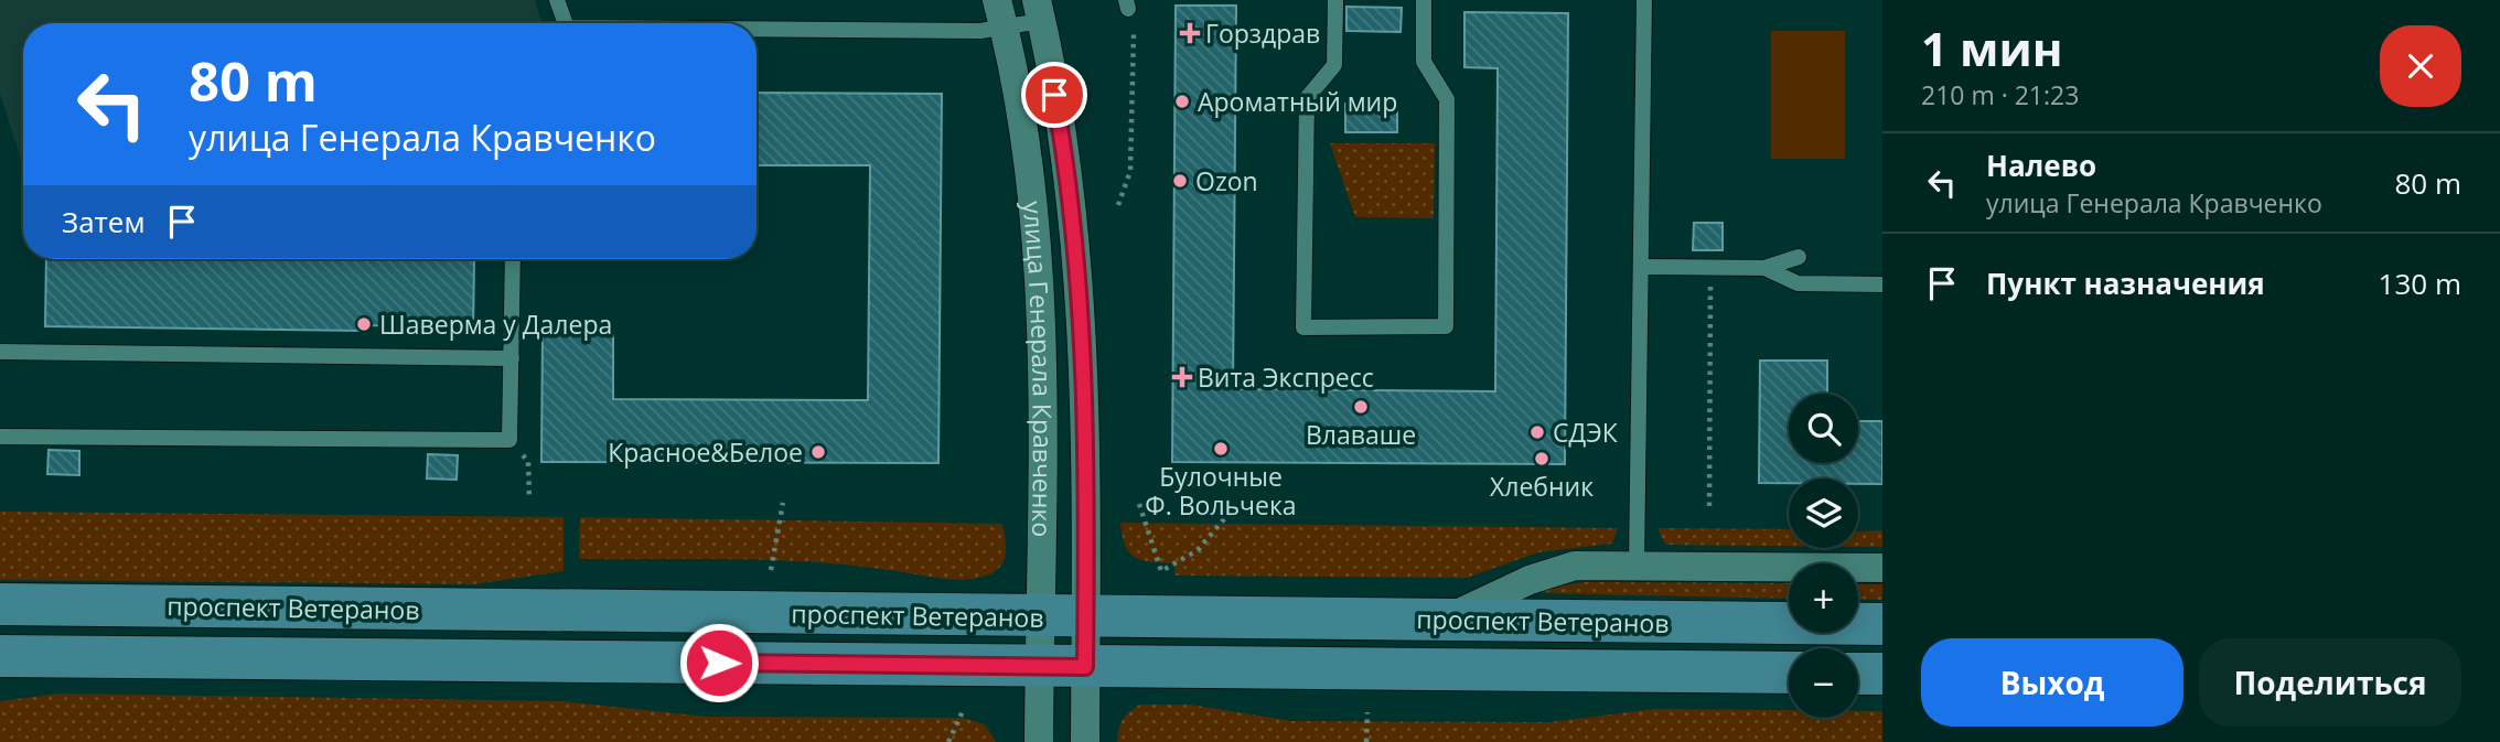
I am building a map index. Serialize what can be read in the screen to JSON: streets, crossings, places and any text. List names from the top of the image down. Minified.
{"streets":{"main road":["проспект Ветеранов"],"street":["улица Генерала Кравченко"]},"crossings":[["улица Генерала Кравченко","проспект Ветеранов"]],"places":{"health":["Горздрав","Вита Экспресс"],"other":["Ароматный мир","Ozon","Шаверма у Далера","Влаваше","СДЭК","Булочные Ф. Вольчека","Красное&Белое","Хлебник"]},"page":{"heading":["1 мин","210 m · 21:23"],"turn":["80 m","улица Генерала Кравченко"],"list":[{"name":"Налево","note":"улица Генерала Кравченко","value":"80 m"},{"name":"Пункт назначения","value":"130 m"}],"then":"Затем","map_buttons":["+","−"],"buttons":["Выход","Поделиться"]}}
